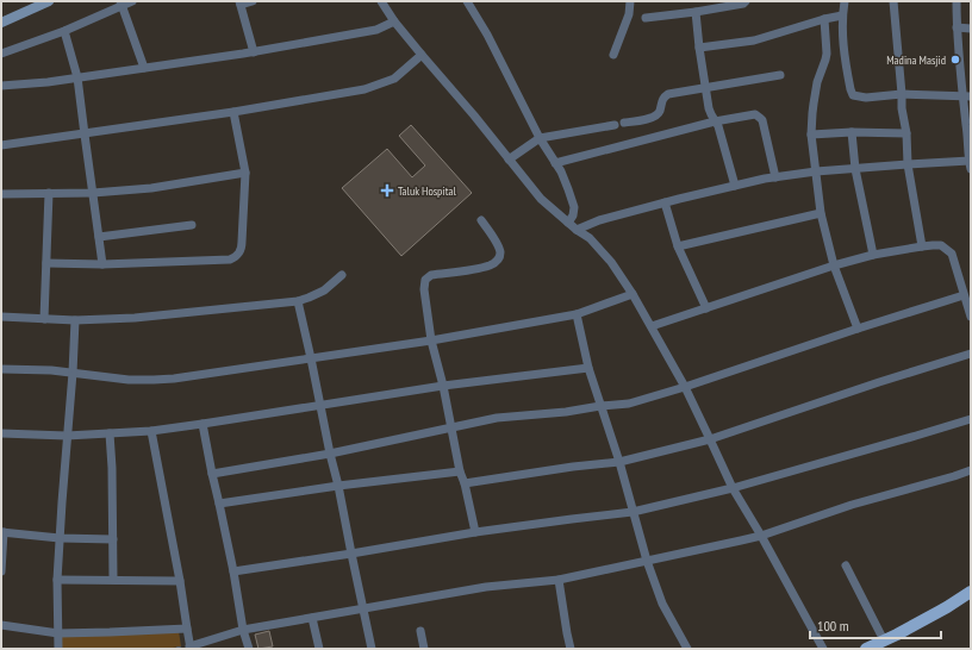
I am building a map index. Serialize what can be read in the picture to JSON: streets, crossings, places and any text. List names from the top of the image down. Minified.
{"places":{"other":["Madina Masjid"],"health":["Taluk Hospital"]},"scale_bar":"100 m"}
